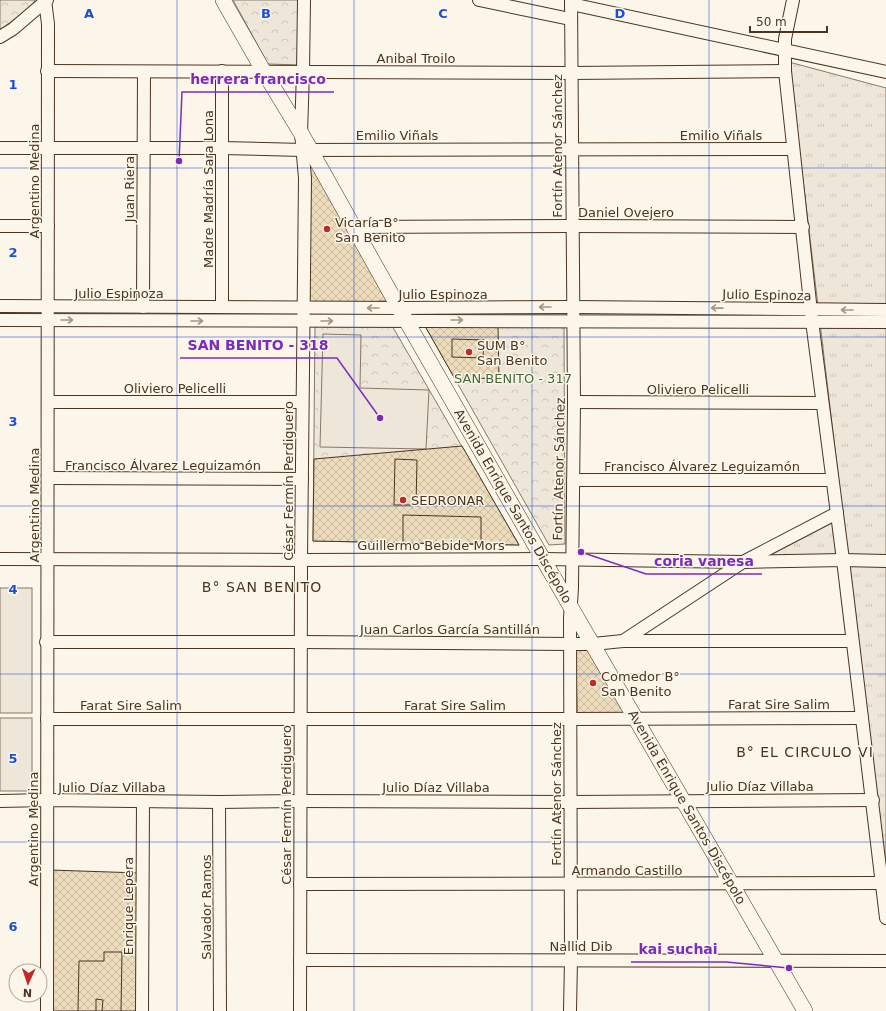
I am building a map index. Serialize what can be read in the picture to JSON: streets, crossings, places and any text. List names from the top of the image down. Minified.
{"streets":{"main road":["Avenida Enrique Santos Discépolo"],"street":["Anibal Troilo","Emilio Viñals","Fortín Atenor Sánchez","Argentino Medina","Juan Riera","Madre Madría Sara Lona","Daniel Ovejero","Julio Espinoza","Oliviero Pelicelli","Francisco Álvarez Leguizamón","César Fermín Perdiguero","Guillermo Bebide Mors","Juan Carlos García Santillán","Farat Sire Salim","Julio Díaz Villaba","Armando Castillo","Enrique Lepera","Salvador Ramos","Nallid Dib"]},"crossings":[["Anibal Troilo","Fortín Atenor Sánchez"],["Anibal Troilo","Argentino Medina"],["Anibal Troilo","Juan Riera"],["Anibal Troilo","Madre Madría Sara Lona"],["Anibal Troilo","Avenida Enrique Santos Discépolo"],["Emilio Viñals","Fortín Atenor Sánchez"],["Emilio Viñals","Argentino Medina"],["Emilio Viñals","Juan Riera"],["Emilio Viñals","Madre Madría Sara Lona"],["Emilio Viñals","César Fermín Perdiguero"],["Emilio Viñals","Avenida Enrique Santos Discépolo"],["Fortín Atenor Sánchez","Daniel Ovejero"],["Fortín Atenor Sánchez","Julio Espinoza"],["Fortín Atenor Sánchez","Oliviero Pelicelli"],["Fortín Atenor Sánchez","Francisco Álvarez Leguizamón"],["Fortín Atenor Sánchez","Avenida Enrique Santos Discépolo"],["Fortín Atenor Sánchez","Guillermo Bebide Mors"],["Fortín Atenor Sánchez","Juan Carlos García Santillán"],["Fortín Atenor Sánchez","Farat Sire Salim"],["Fortín Atenor Sánchez","Julio Díaz Villaba"],["Fortín Atenor Sánchez","Armando Castillo"],["Fortín Atenor Sánchez","Nallid Dib"],["Argentino Medina","Julio Espinoza"],["Argentino Medina","Oliviero Pelicelli"],["Argentino Medina","Francisco Álvarez Leguizamón"],["Argentino Medina","Guillermo Bebide Mors"],["Argentino Medina","Juan Carlos García Santillán"],["Argentino Medina","Farat Sire Salim"],["Argentino Medina","Julio Díaz Villaba"],["Juan Riera","Julio Espinoza"],["Madre Madría Sara Lona","Julio Espinoza"],["Daniel Ovejero","Avenida Enrique Santos Discépolo"],["Julio Espinoza","César Fermín Perdiguero"],["Julio Espinoza","Avenida Enrique Santos Discépolo"],["Oliviero Pelicelli","César Fermín Perdiguero"],["Francisco Álvarez Leguizamón","César Fermín Perdiguero"],["César Fermín Perdiguero","Avenida Enrique Santos Discépolo"],["César Fermín Perdiguero","Guillermo Bebide Mors"],["César Fermín Perdiguero","Juan Carlos García Santillán"],["César Fermín Perdiguero","Farat Sire Salim"],["César Fermín Perdiguero","Julio Díaz Villaba"],["César Fermín Perdiguero","Armando Castillo"],["César Fermín Perdiguero","Nallid Dib"],["Avenida Enrique Santos Discépolo","Guillermo Bebide Mors"],["Avenida Enrique Santos Discépolo","Juan Carlos García Santillán"],["Avenida Enrique Santos Discépolo","Farat Sire Salim"],["Avenida Enrique Santos Discépolo","Julio Díaz Villaba"],["Avenida Enrique Santos Discépolo","Armando Castillo"],["Avenida Enrique Santos Discépolo","Nallid Dib"],["Julio Díaz Villaba","Enrique Lepera"],["Julio Díaz Villaba","Salvador Ramos"]],"districts":["B° SAN BENITO","B° EL CIRCULO VI"],"parks":["SAN BENITO - 317"],"places":["herrera francisco","Vicaría B° San Benito","SUM B° San Benito","SAN BENITO - 318","SEDRONAR","coria vanesa","Comedor B° San Benito","kai suchai"],"scale_bar":"50 m","north":"bottom","grid":{"columns":["A","B","C","D"],"rows":["1","2","3","4","5","6"]}}
